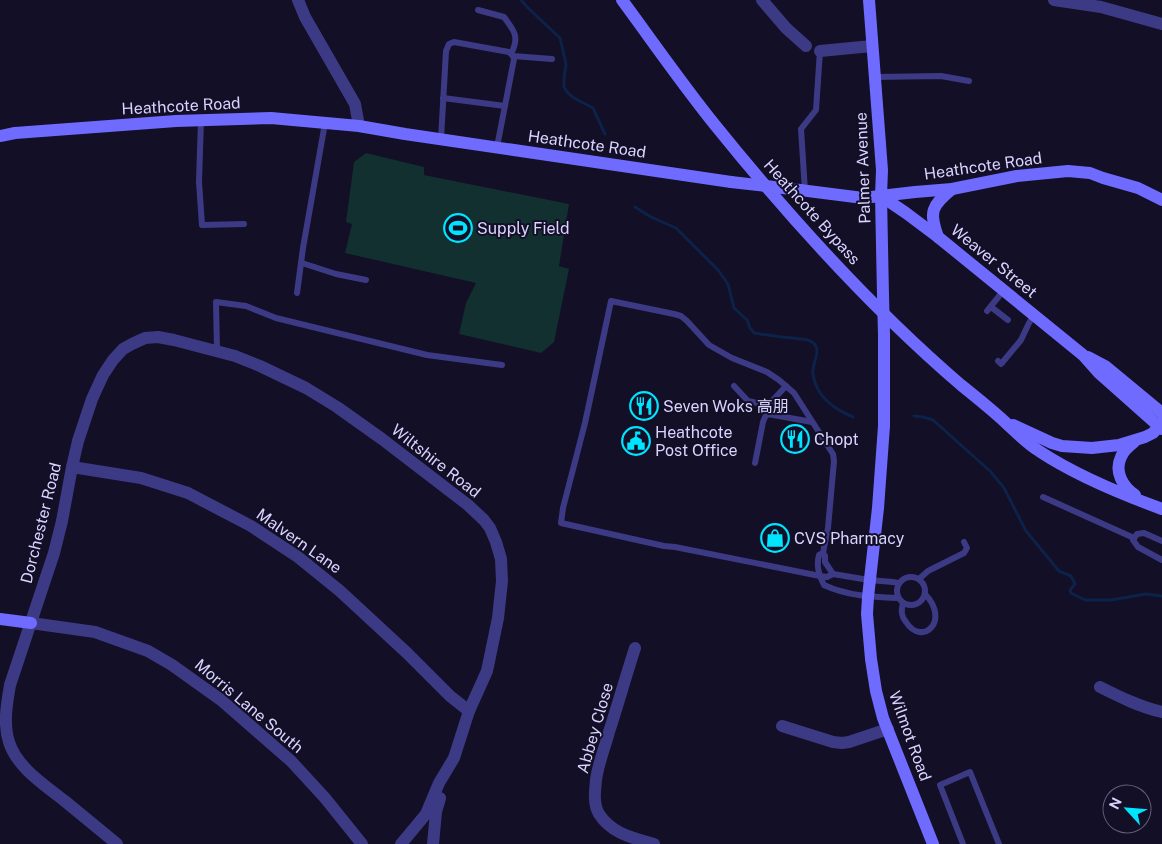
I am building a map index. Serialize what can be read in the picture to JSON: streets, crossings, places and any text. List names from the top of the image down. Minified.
{"streets":{"street":["Heathcote Road","Palmer Avenue","Heathcote Bypass","Weaver Street","Wiltshire Road","Dorchester Road","Malvern Lane","Morris Lane South","Abbey Close","Wilmot Road"]},"crossings":[["Heathcote Road","Palmer Avenue"],["Heathcote Road","Weaver Street"],["Palmer Avenue","Weaver Street"],["Palmer Avenue","Wilmot Road"],["Heathcote Bypass","Weaver Street"],["Wiltshire Road","Dorchester Road"],["Wiltshire Road","Malvern Lane"],["Dorchester Road","Malvern Lane"],["Dorchester Road","Morris Lane South"]],"places":{"sports":["Supply Field"],"restaurant":["Seven Woks 高朋","Chopt"],"public building":["Heathcote Post Office"],"shop":["CVS Pharmacy"]},"north":"top left"}
